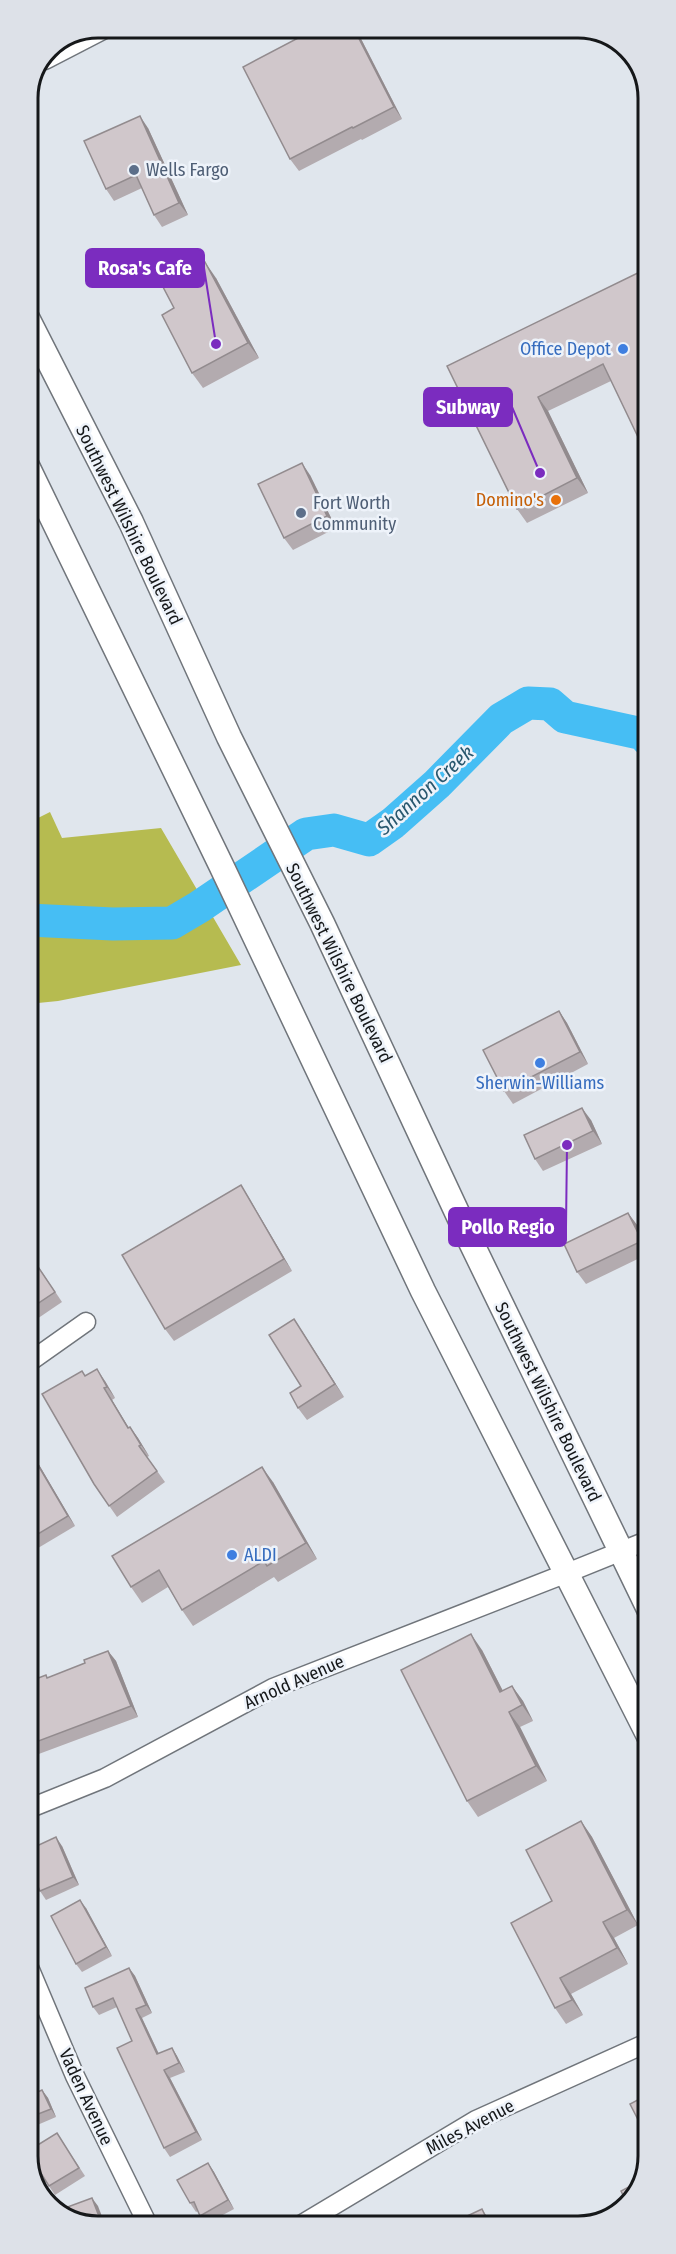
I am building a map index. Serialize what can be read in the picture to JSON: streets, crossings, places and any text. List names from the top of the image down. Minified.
{"streets":{"main road":["Southwest Wilshire Boulevard"],"street":["Arnold Avenue","Vaden Avenue","Miles Avenue"]},"crossings":[["Southwest Wilshire Boulevard","Arnold Avenue"]],"water":["Shannon Creek"],"places":["Wells Fargo","Rosa's Cafe","Office Depot","Subway","Domino's","Fort Worth Community","Sherwin-Williams","Pollo Regio","ALDI"]}
